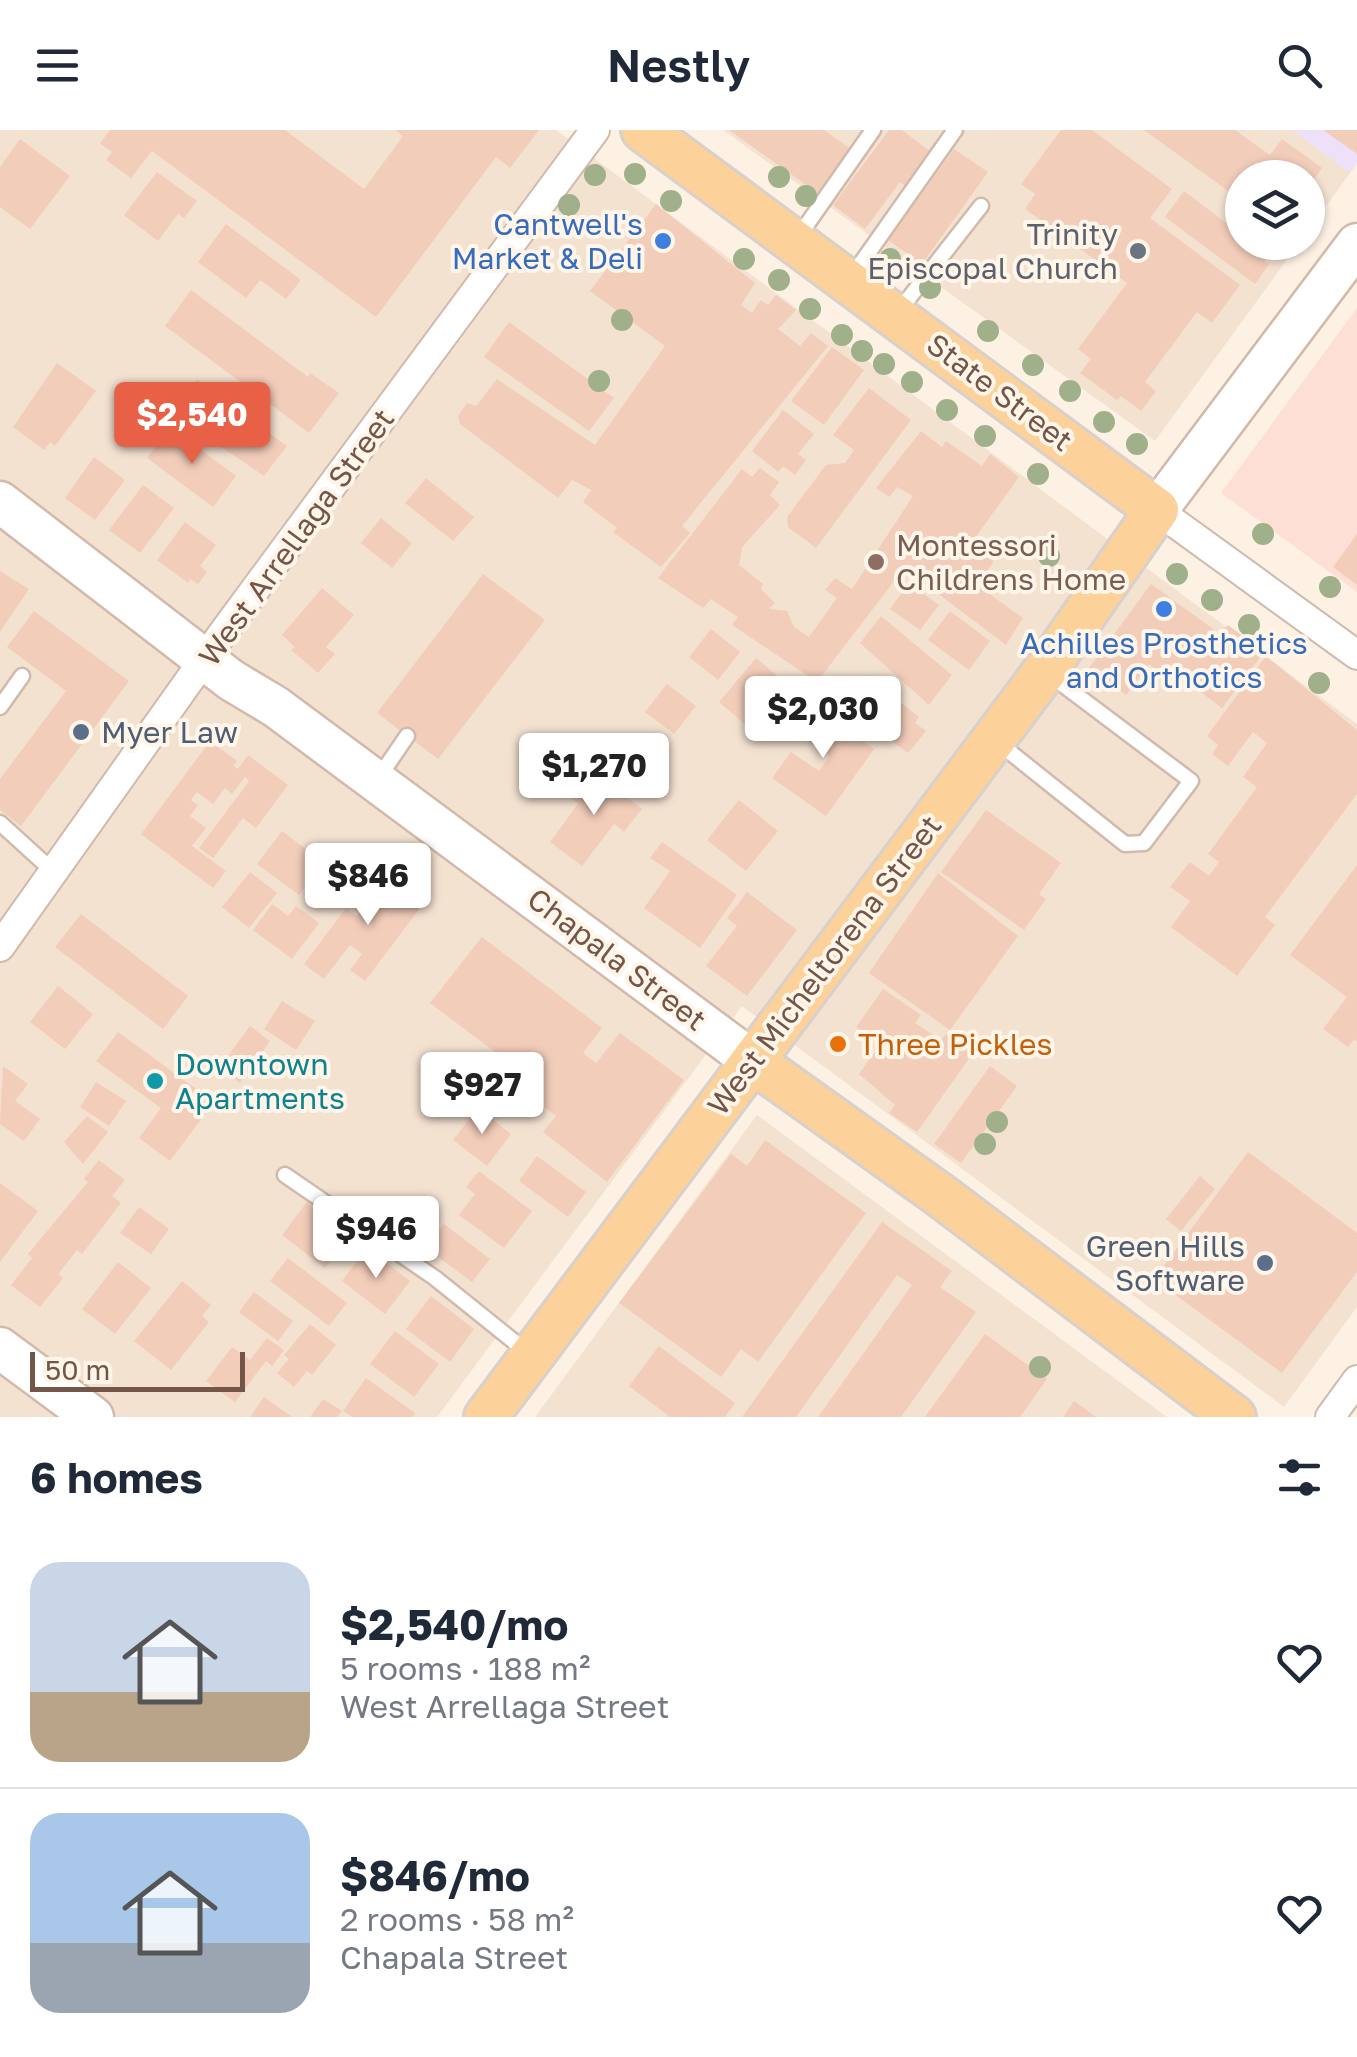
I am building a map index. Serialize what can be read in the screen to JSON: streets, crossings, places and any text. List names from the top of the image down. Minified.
{"streets":{"main road":["State Street","Chapala Street","West Micheltorena Street"],"street":["West Arrellaga Street"]},"crossings":[["State Street","West Micheltorena Street"],["West Arrellaga Street","Chapala Street"],["Chapala Street","West Micheltorena Street"]],"places":["Cantwell's Market & Deli","Trinity Episcopal Church","Montessori Childrens Home","Achilles Prosthetics and Orthotics","Myer Law","Three Pickles","Downtown Apartments","Green Hills Software"],"scale_bar":"50 m","page":{"header":"Nestly","price":["$2,540","$2,030","$1,270","$846","$927","$946"],"scale":"50 m","heading":"6 homes","list":[{"name":"$2,540/mo","note":"5 rooms · 188 m² · West Arrellaga Street"},{"name":"$846/mo","note":"2 rooms · 58 m² · Chapala Street"}]}}
